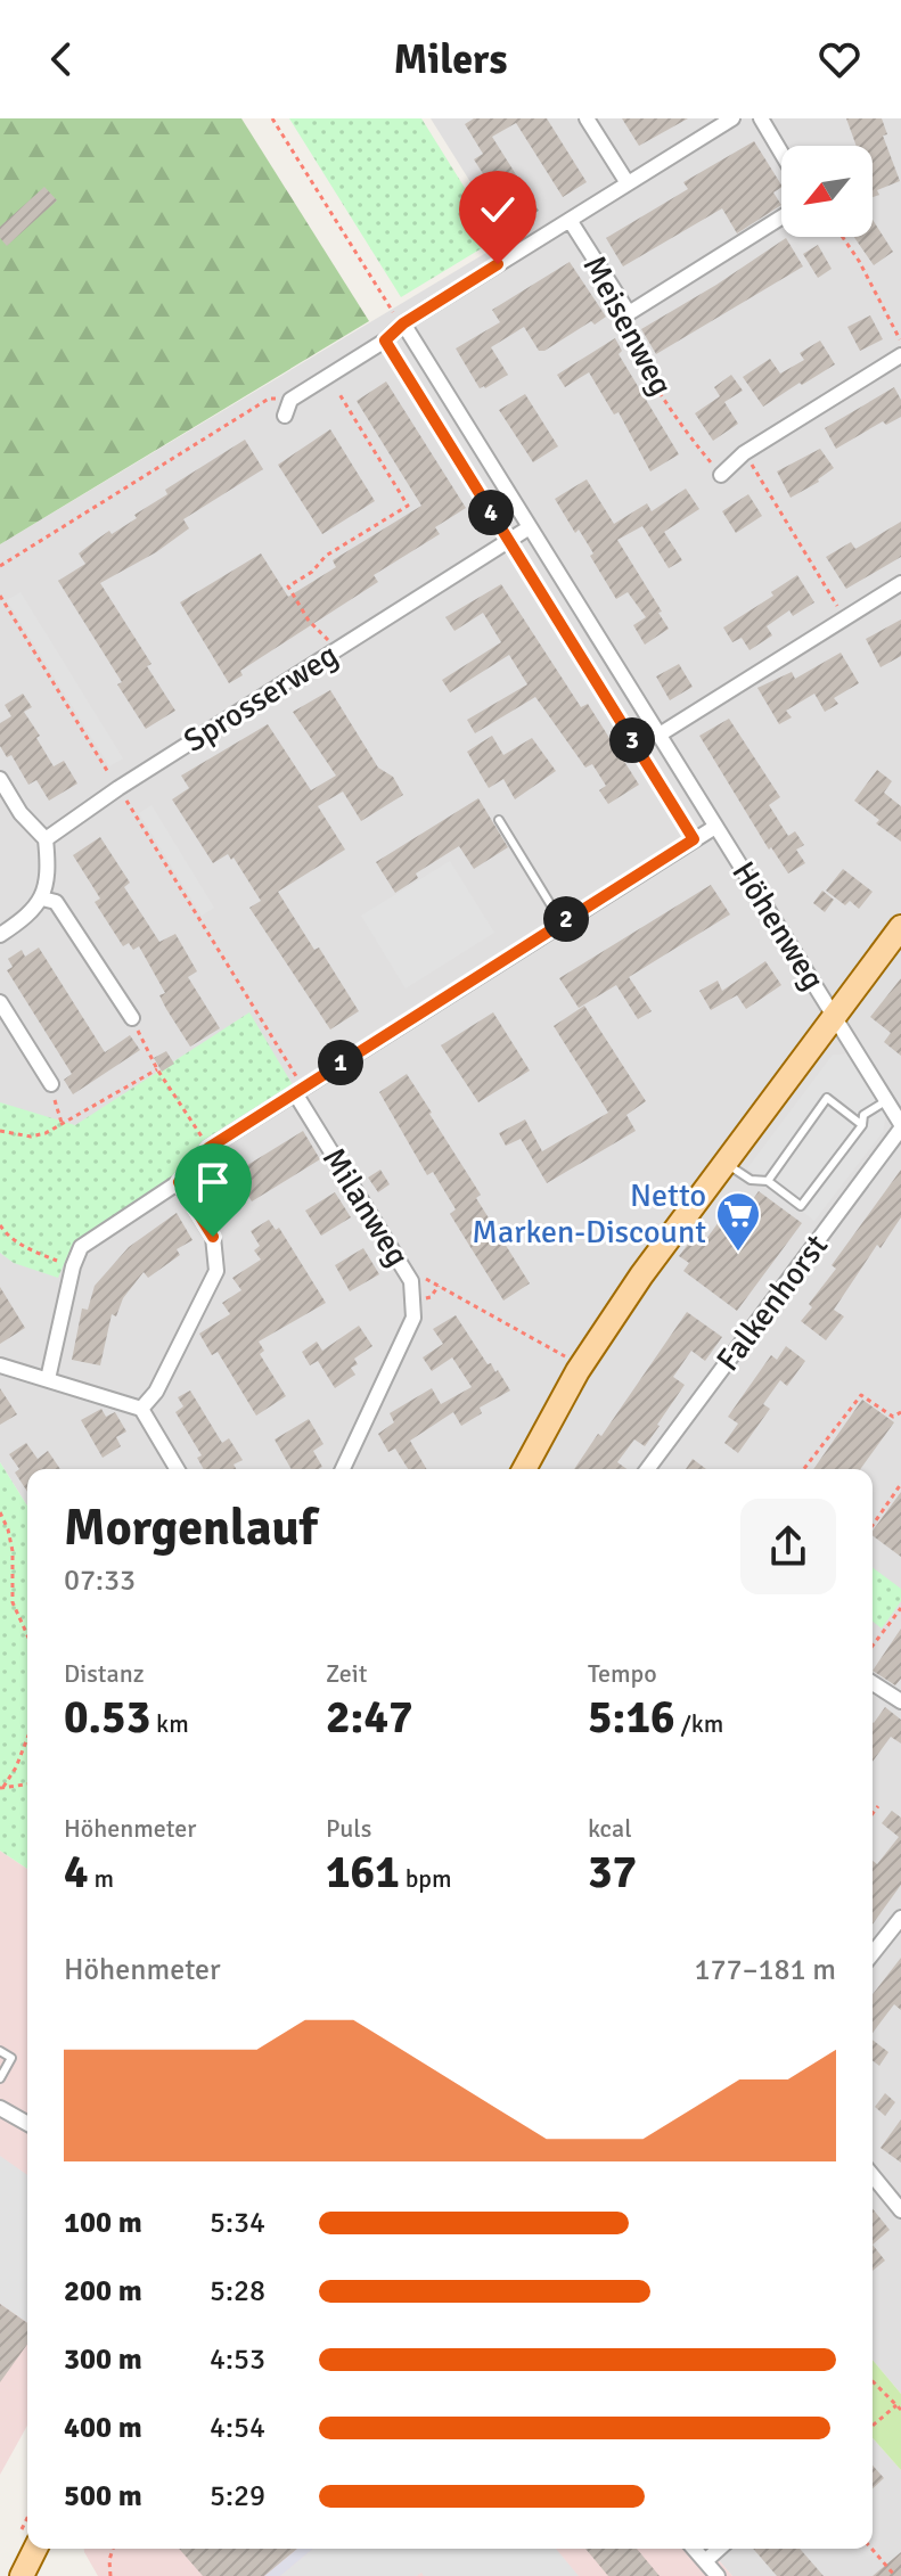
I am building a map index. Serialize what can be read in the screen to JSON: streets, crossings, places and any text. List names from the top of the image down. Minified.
{"streets":{"street":["Meisenweg","Sprosserweg","Höhenweg","Milanweg","Falkenhorst"]},"crossings":[["Sprosserweg","Höhenweg"],["Höhenweg","Falkenhorst"]],"places":{"supermarket":["Netto Marken-Discount"]},"north":"bottom left","page":{"header":"Milers","pins":["4","3","2","1"],"heading":["Morgenlauf","07:33"],"stats":[["Distanz","0.53 km"],["Zeit","2:47"],["Tempo","5:16 /km"],["Höhenmeter","4 m"],["Puls","161 bpm"],["kcal","37"]],"chart":["Höhenmeter","177–181 m"],"list":[{"name":"100 m","note":"5:34"},{"name":"200 m","note":"5:28"},{"name":"300 m","note":"4:53"},{"name":"400 m","note":"4:54"},{"name":"500 m","note":"5:29"}]}}
